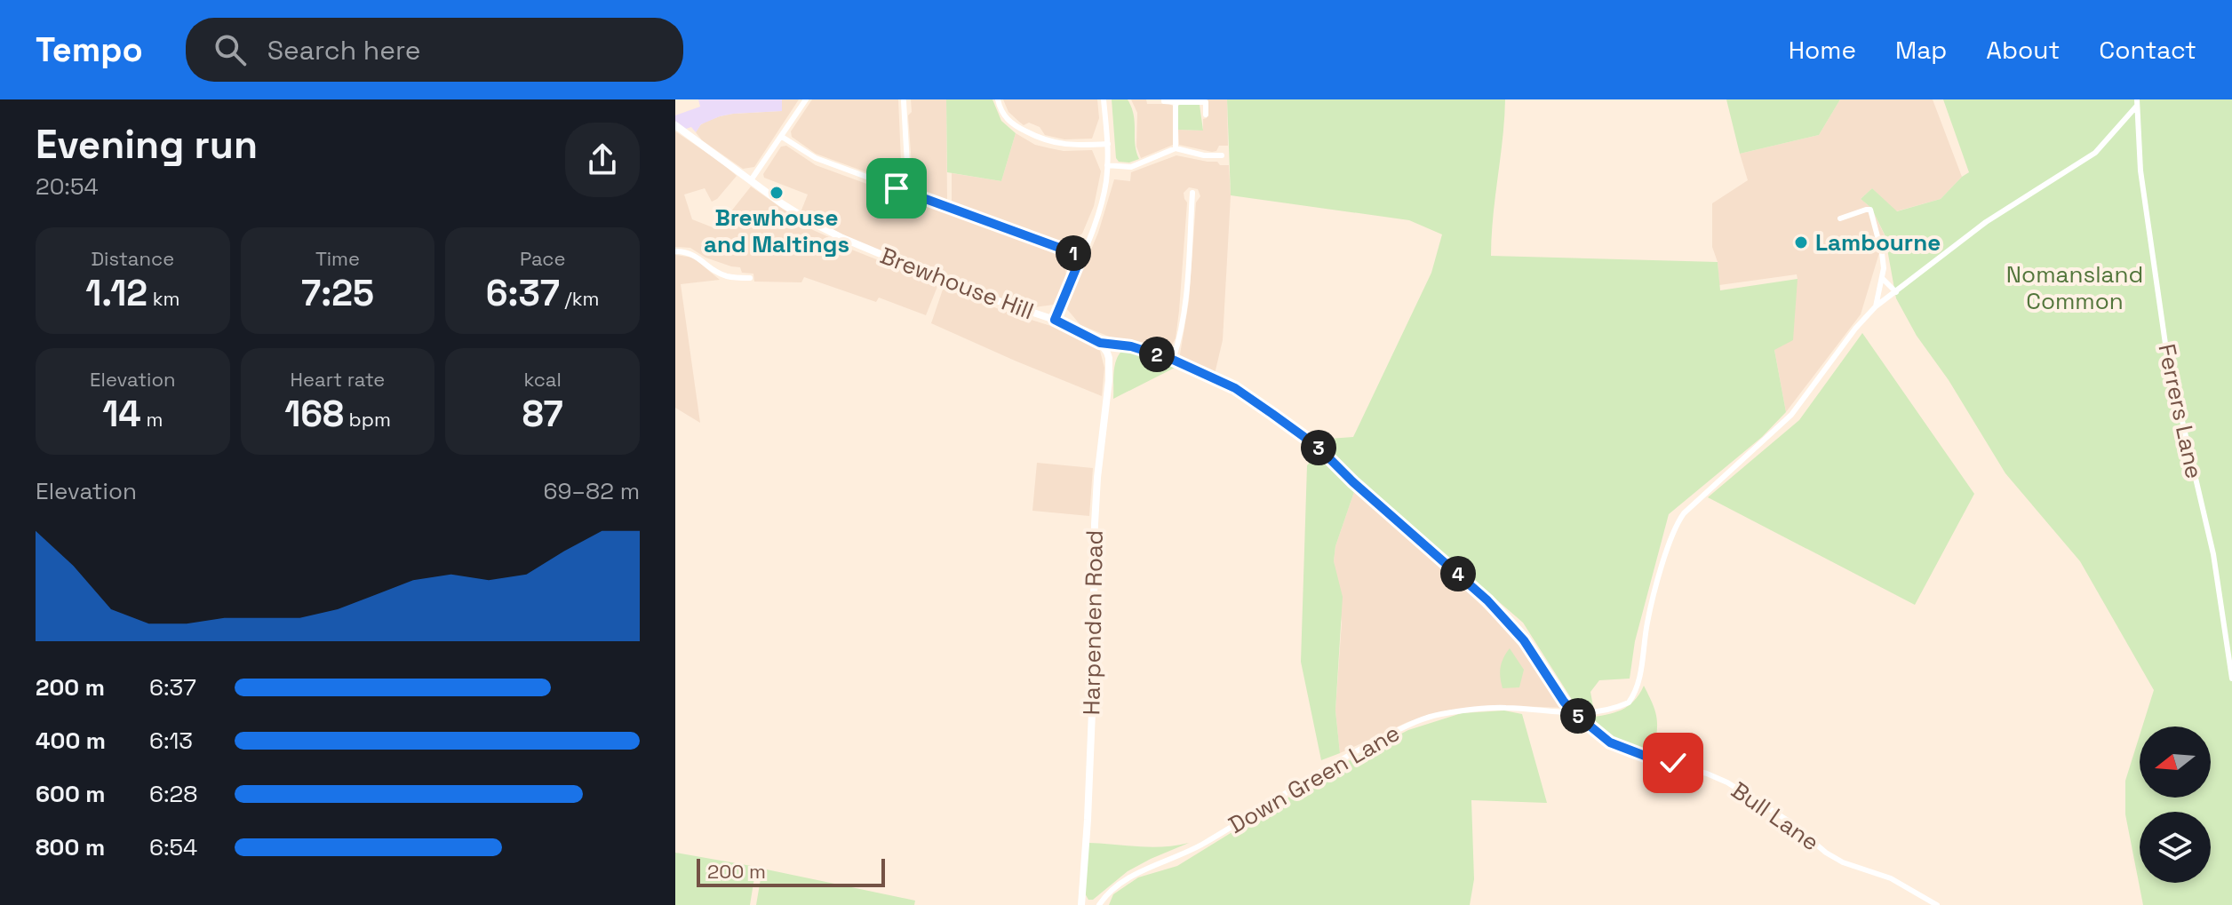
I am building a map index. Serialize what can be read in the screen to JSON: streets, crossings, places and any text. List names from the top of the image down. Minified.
{"streets":{"street":["Brewhouse Hill","Ferrers Lane","Harpenden Road","Down Green Lane","Bull Lane"]},"crossings":[["Brewhouse Hill","Bull Lane"],["Ferrers Lane","Down Green Lane"],["Down Green Lane","Bull Lane"]],"parks":["Nomansland Common"],"places":["Brewhouse and Maltings","Lambourne"],"scale_bar":"200 m","north":"left","page":{"header":"Tempo","search":"Search here","nav":["Home","Map","About","Contact"],"heading":["Evening run","20:54"],"stats":[["Distance","1.12 km"],["Time","7:25"],["Pace","6:37 /km"],["Elevation","14 m"],["Heart rate","168 bpm"],["kcal","87"]],"pins":["1","2","3","4","5"],"chart":["Elevation","69–82 m"],"list":[{"name":"200 m","note":"6:37"},{"name":"400 m","note":"6:13"},{"name":"600 m","note":"6:28"},{"name":"800 m","note":"6:54"}],"scale":"200 m"}}
